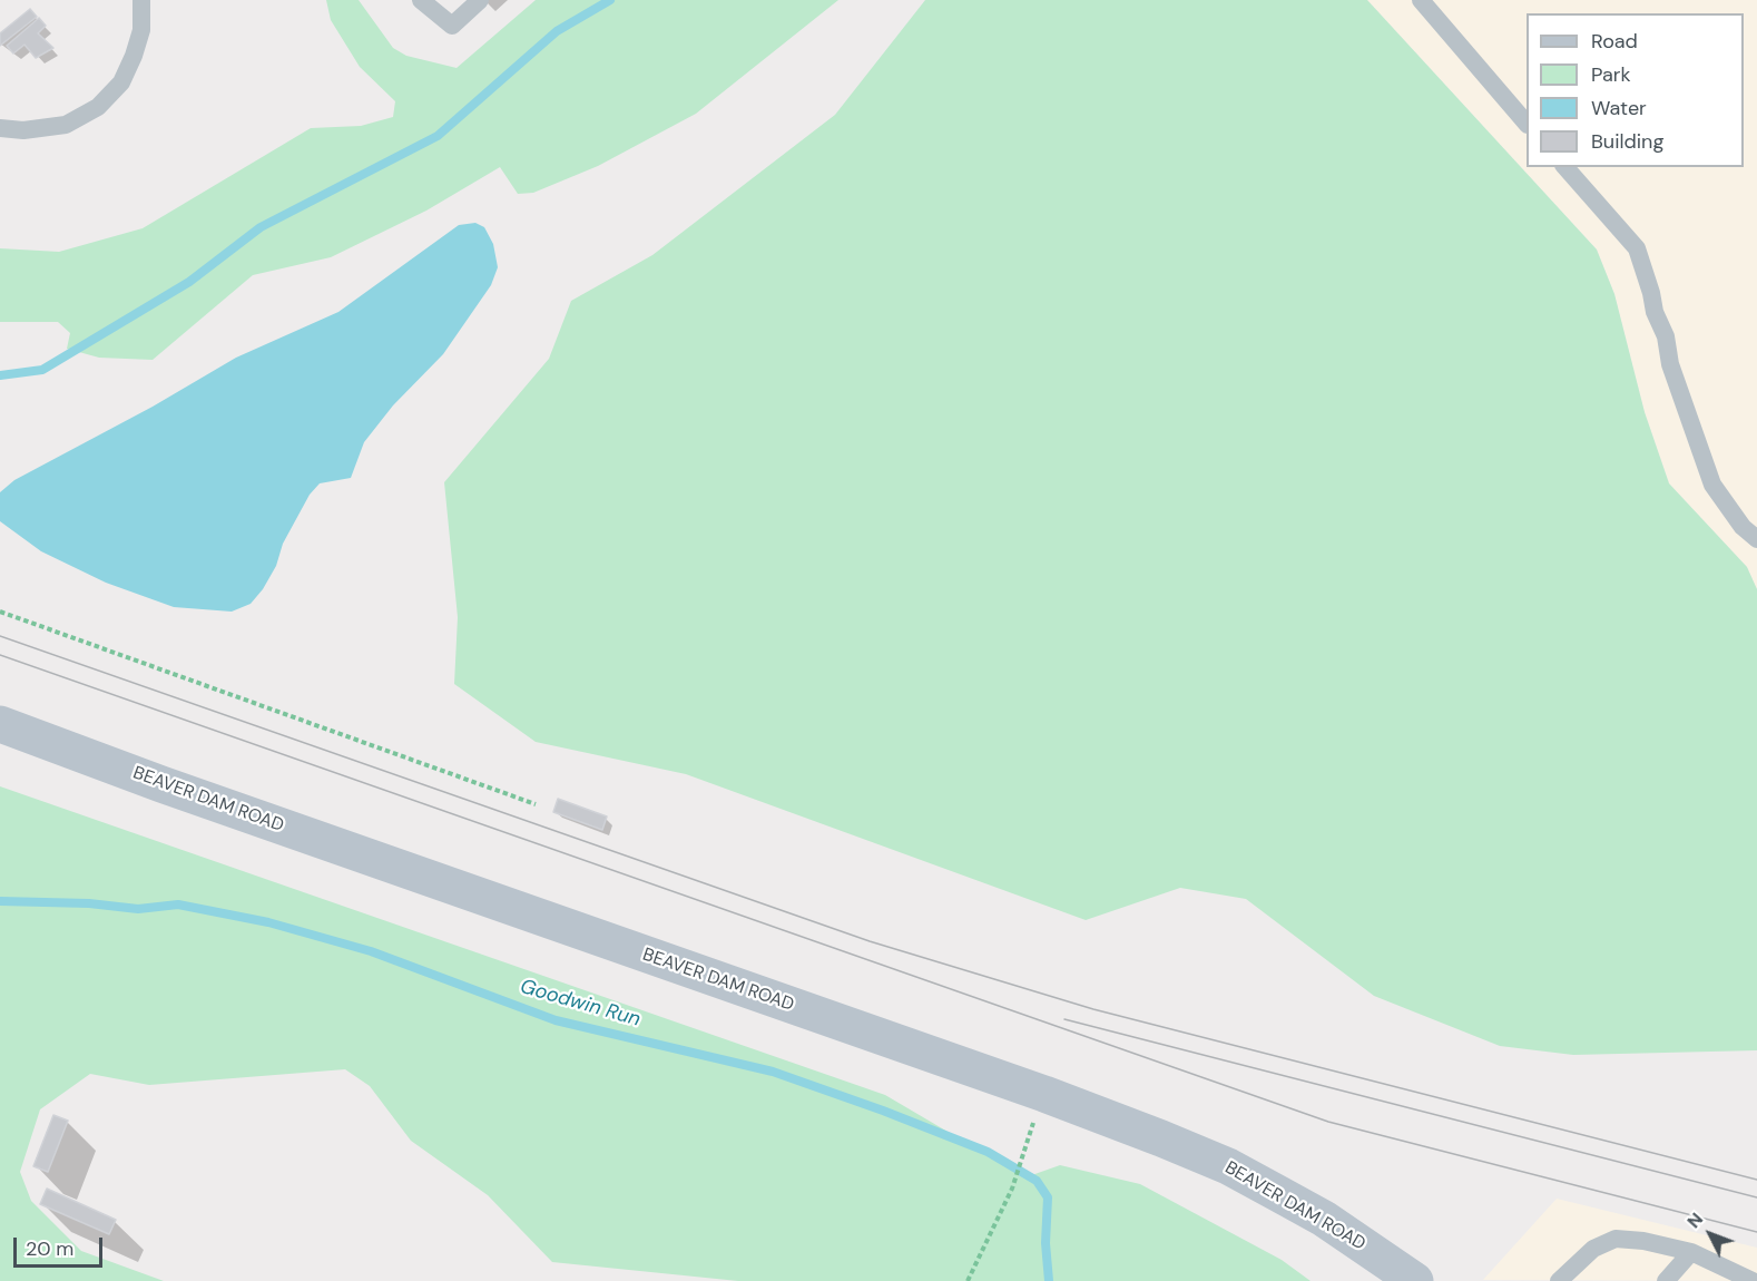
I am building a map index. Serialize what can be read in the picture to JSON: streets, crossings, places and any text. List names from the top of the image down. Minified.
{"streets":{"main road":["BEAVER DAM ROAD"]},"water":["Goodwin Run"],"legend":["Road","Park","Water","Building"],"scale_bar":"20 m","north":"top left"}
